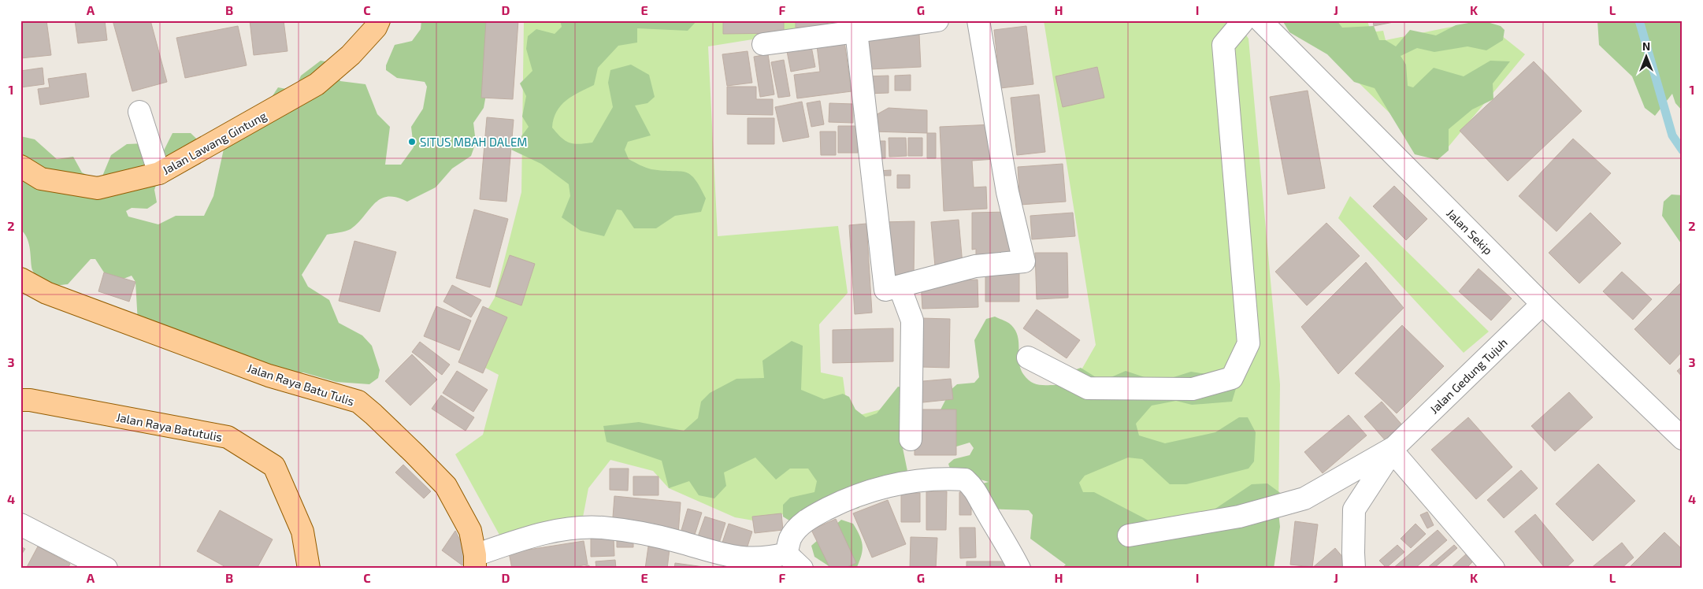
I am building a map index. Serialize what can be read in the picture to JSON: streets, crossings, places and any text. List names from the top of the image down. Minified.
{"streets":{"main road":["Jalan Lawang Gintung","Jalan Raya Batu Tulis","Jalan Raya Batutulis"],"street":["Jalan Sekip","Jalan Gedung Tujuh"]},"crossings":[["Jalan Sekip","Jalan Gedung Tujuh"]],"places":["SITUS MBAH DALEM"],"north":"top","grid":{"columns":["A","B","C","D","E","F","G","H","I","J","K","L"],"rows":["1","2","3","4"]}}
